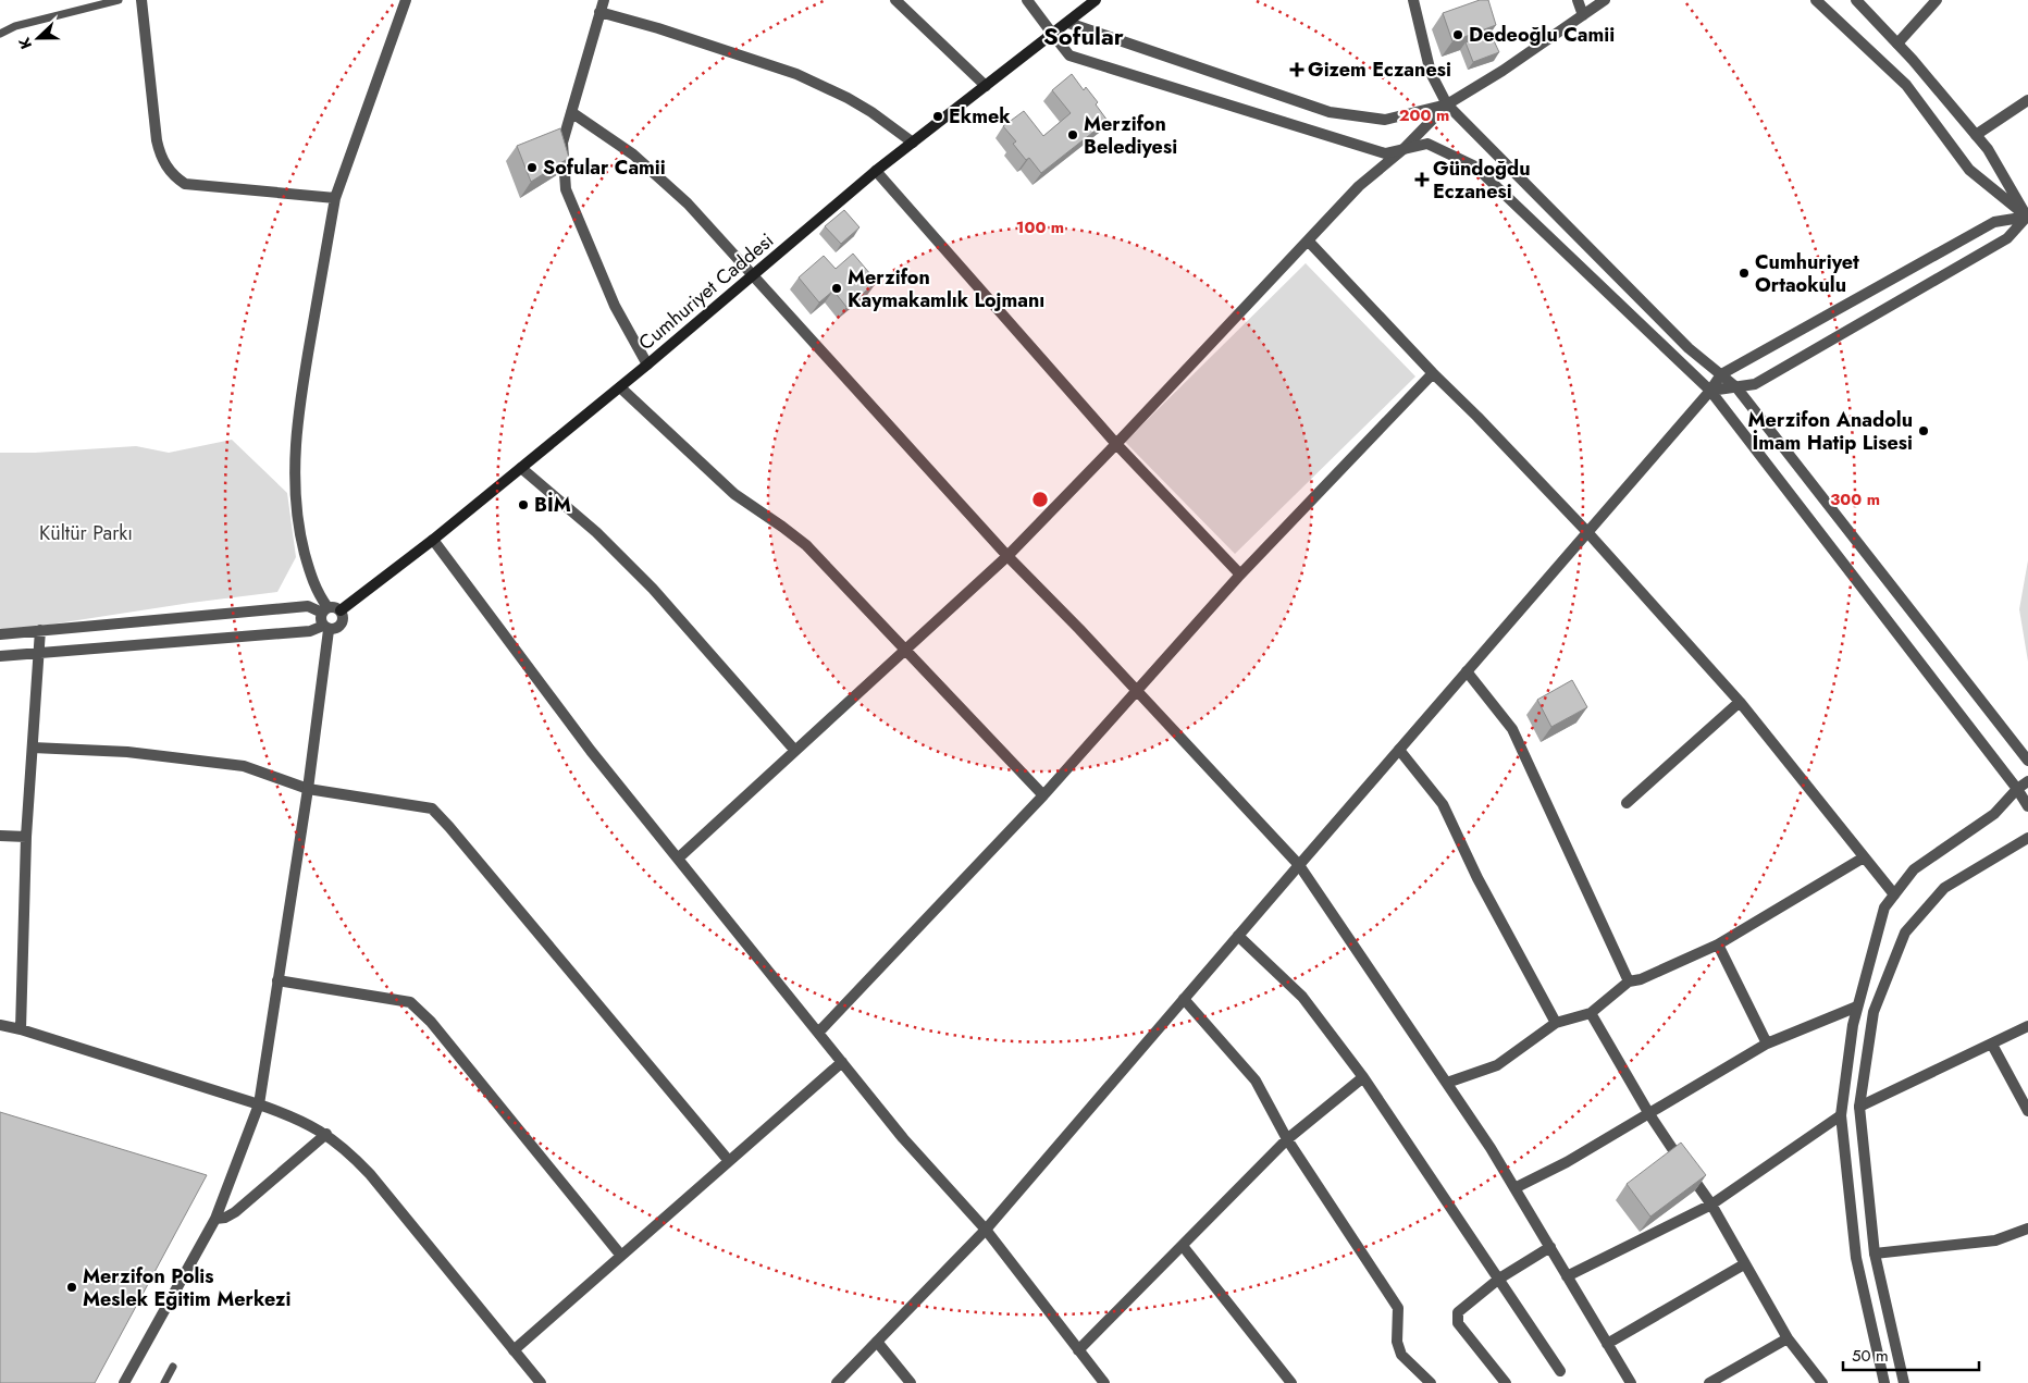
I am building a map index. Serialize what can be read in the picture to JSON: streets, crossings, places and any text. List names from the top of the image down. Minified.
{"streets":{"main road":["Cumhuriyet Caddesi"]},"districts":["Sofular"],"parks":["Kültür Parkı"],"places":{"other":["Dedeoğlu Camii","Ekmek","Merzifon Belediyesi","Sofular Camii","Cumhuriyet Ortaokulu","Merzifon Kaymakamlık Lojmanı","Merzifon Anadolu İmam Hatip Lisesi","BİM","Merzifon Polis Meslek Eğitim Merkezi"],"health":["Gizem Eczanesi","Gündoğdu Eczanesi"]},"scale_bar":"50 m","north":"left","rings":["200 m","100 m","300 m"]}
